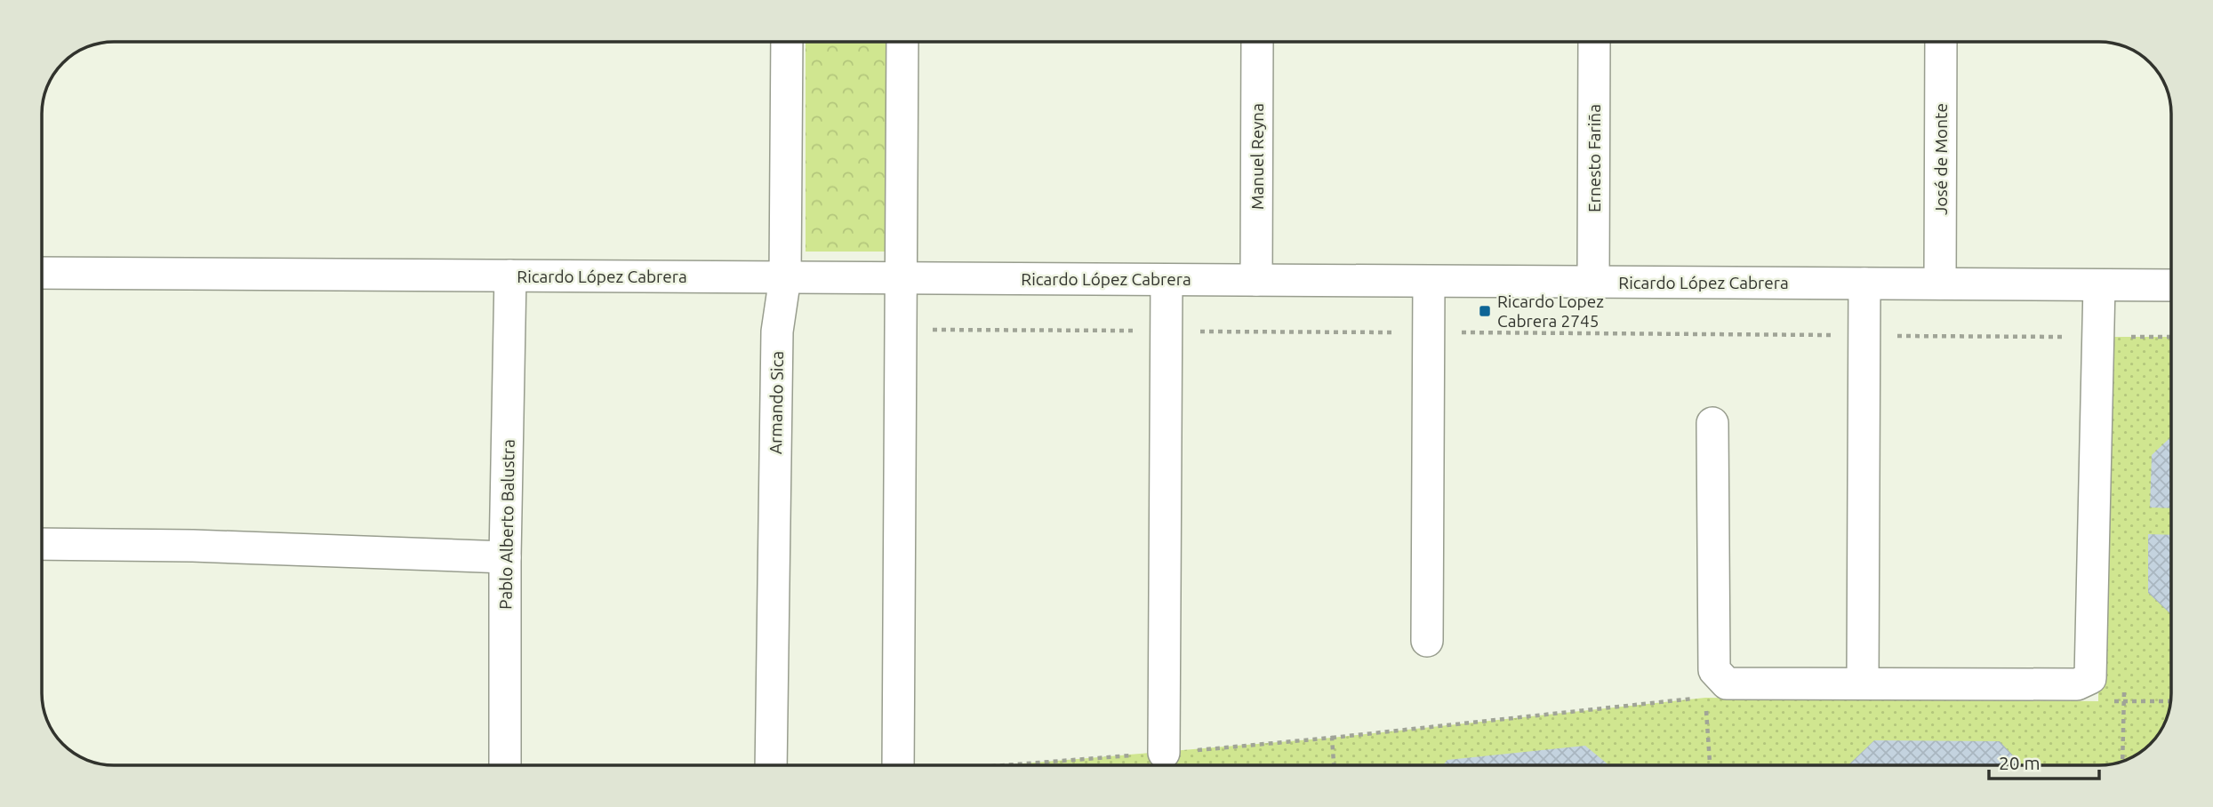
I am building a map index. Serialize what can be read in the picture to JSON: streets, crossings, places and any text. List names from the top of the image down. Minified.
{"streets":{"street":["Manuel Reyna","Ernesto Fariña","José de Monte","Ricardo López Cabrera","Armando Sica","Pablo Alberto Balustra"]},"crossings":[["Manuel Reyna","Ricardo López Cabrera"],["Ernesto Fariña","Ricardo López Cabrera"],["José de Monte","Ricardo López Cabrera"],["Ricardo López Cabrera","Armando Sica"],["Ricardo López Cabrera","Pablo Alberto Balustra"]],"places":{"transit":["Ricardo Lopez Cabrera 2745"]},"scale_bar":"20 m"}
